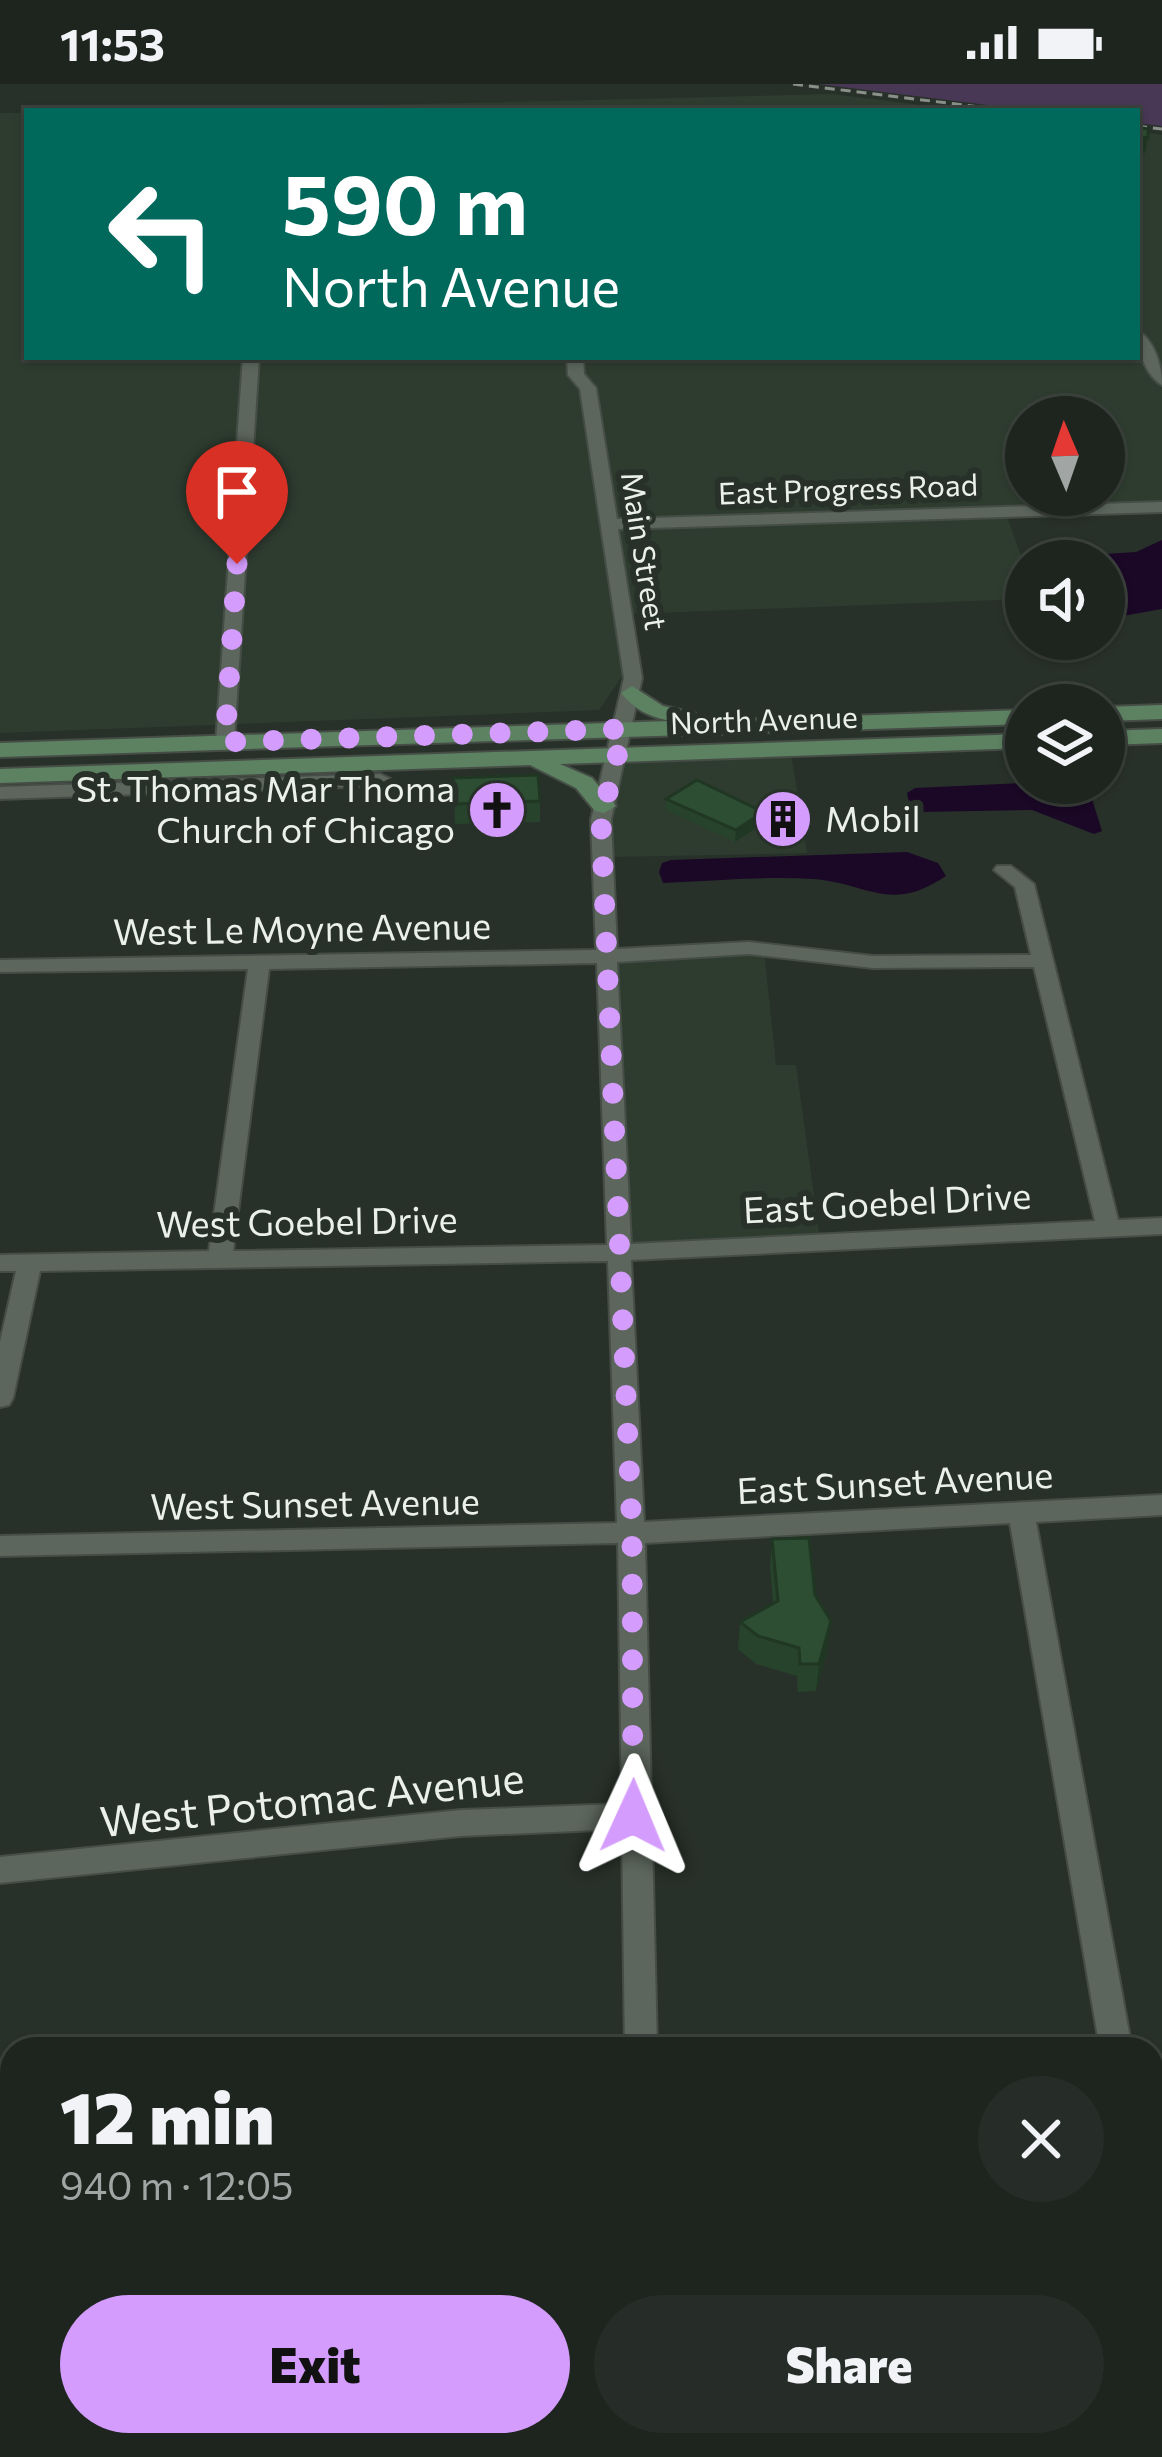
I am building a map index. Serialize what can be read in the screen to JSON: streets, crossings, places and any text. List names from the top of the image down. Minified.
{"streets":{"main road":["North Avenue"],"street":["East Progress Road","Main Street","West Le Moyne Avenue","East Goebel Drive","West Goebel Drive","East Sunset Avenue","West Sunset Avenue","West Potomac Avenue"]},"crossings":[["East Progress Road","Main Street"],["Main Street","North Avenue"],["Main Street","West Le Moyne Avenue"],["Main Street","East Goebel Drive"],["Main Street","West Goebel Drive"],["Main Street","East Sunset Avenue"],["Main Street","West Sunset Avenue"],["Main Street","West Potomac Avenue"],["East Goebel Drive","West Goebel Drive"],["East Sunset Avenue","West Sunset Avenue"]],"places":{"church":["St. Thomas Mar Thoma Church of Chicago"],"building":["Mobil"]},"north":"top","page":{"status":"11:53","turn":["590 m","North Avenue"],"heading":["12 min","940 m · 12:05"],"buttons":["Exit","Share"]}}
